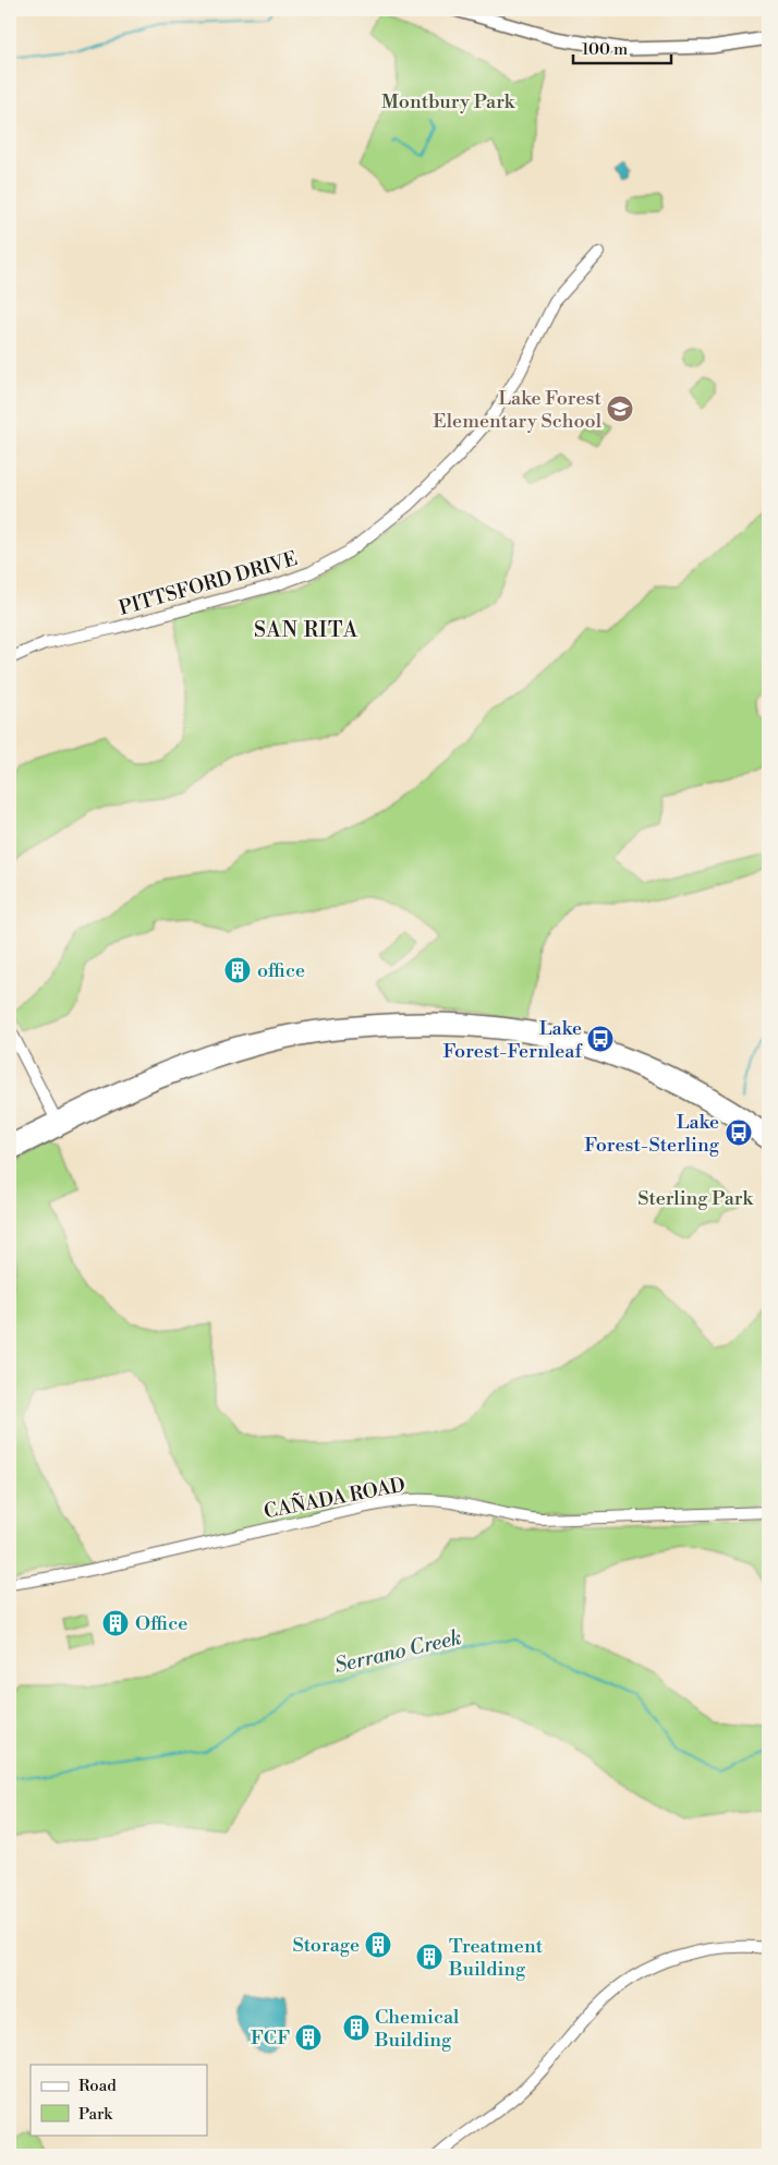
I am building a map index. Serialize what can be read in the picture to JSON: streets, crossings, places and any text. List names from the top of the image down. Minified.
{"streets":{"street":["PITTSFORD DRIVE","CAÑADA ROAD"]},"districts":["SAN RITA"],"water":["Serrano Creek"],"parks":["Montbury Park","Sterling Park"],"places":{"school or university":["Lake Forest Elementary School"],"building":["office","Office","Storage","Treatment Building","Chemical Building","FCF"],"bus stop":["Lake Forest-Fernleaf","Lake Forest-Sterling"]},"legend":["Road","Park"],"scale_bar":"100 m"}
